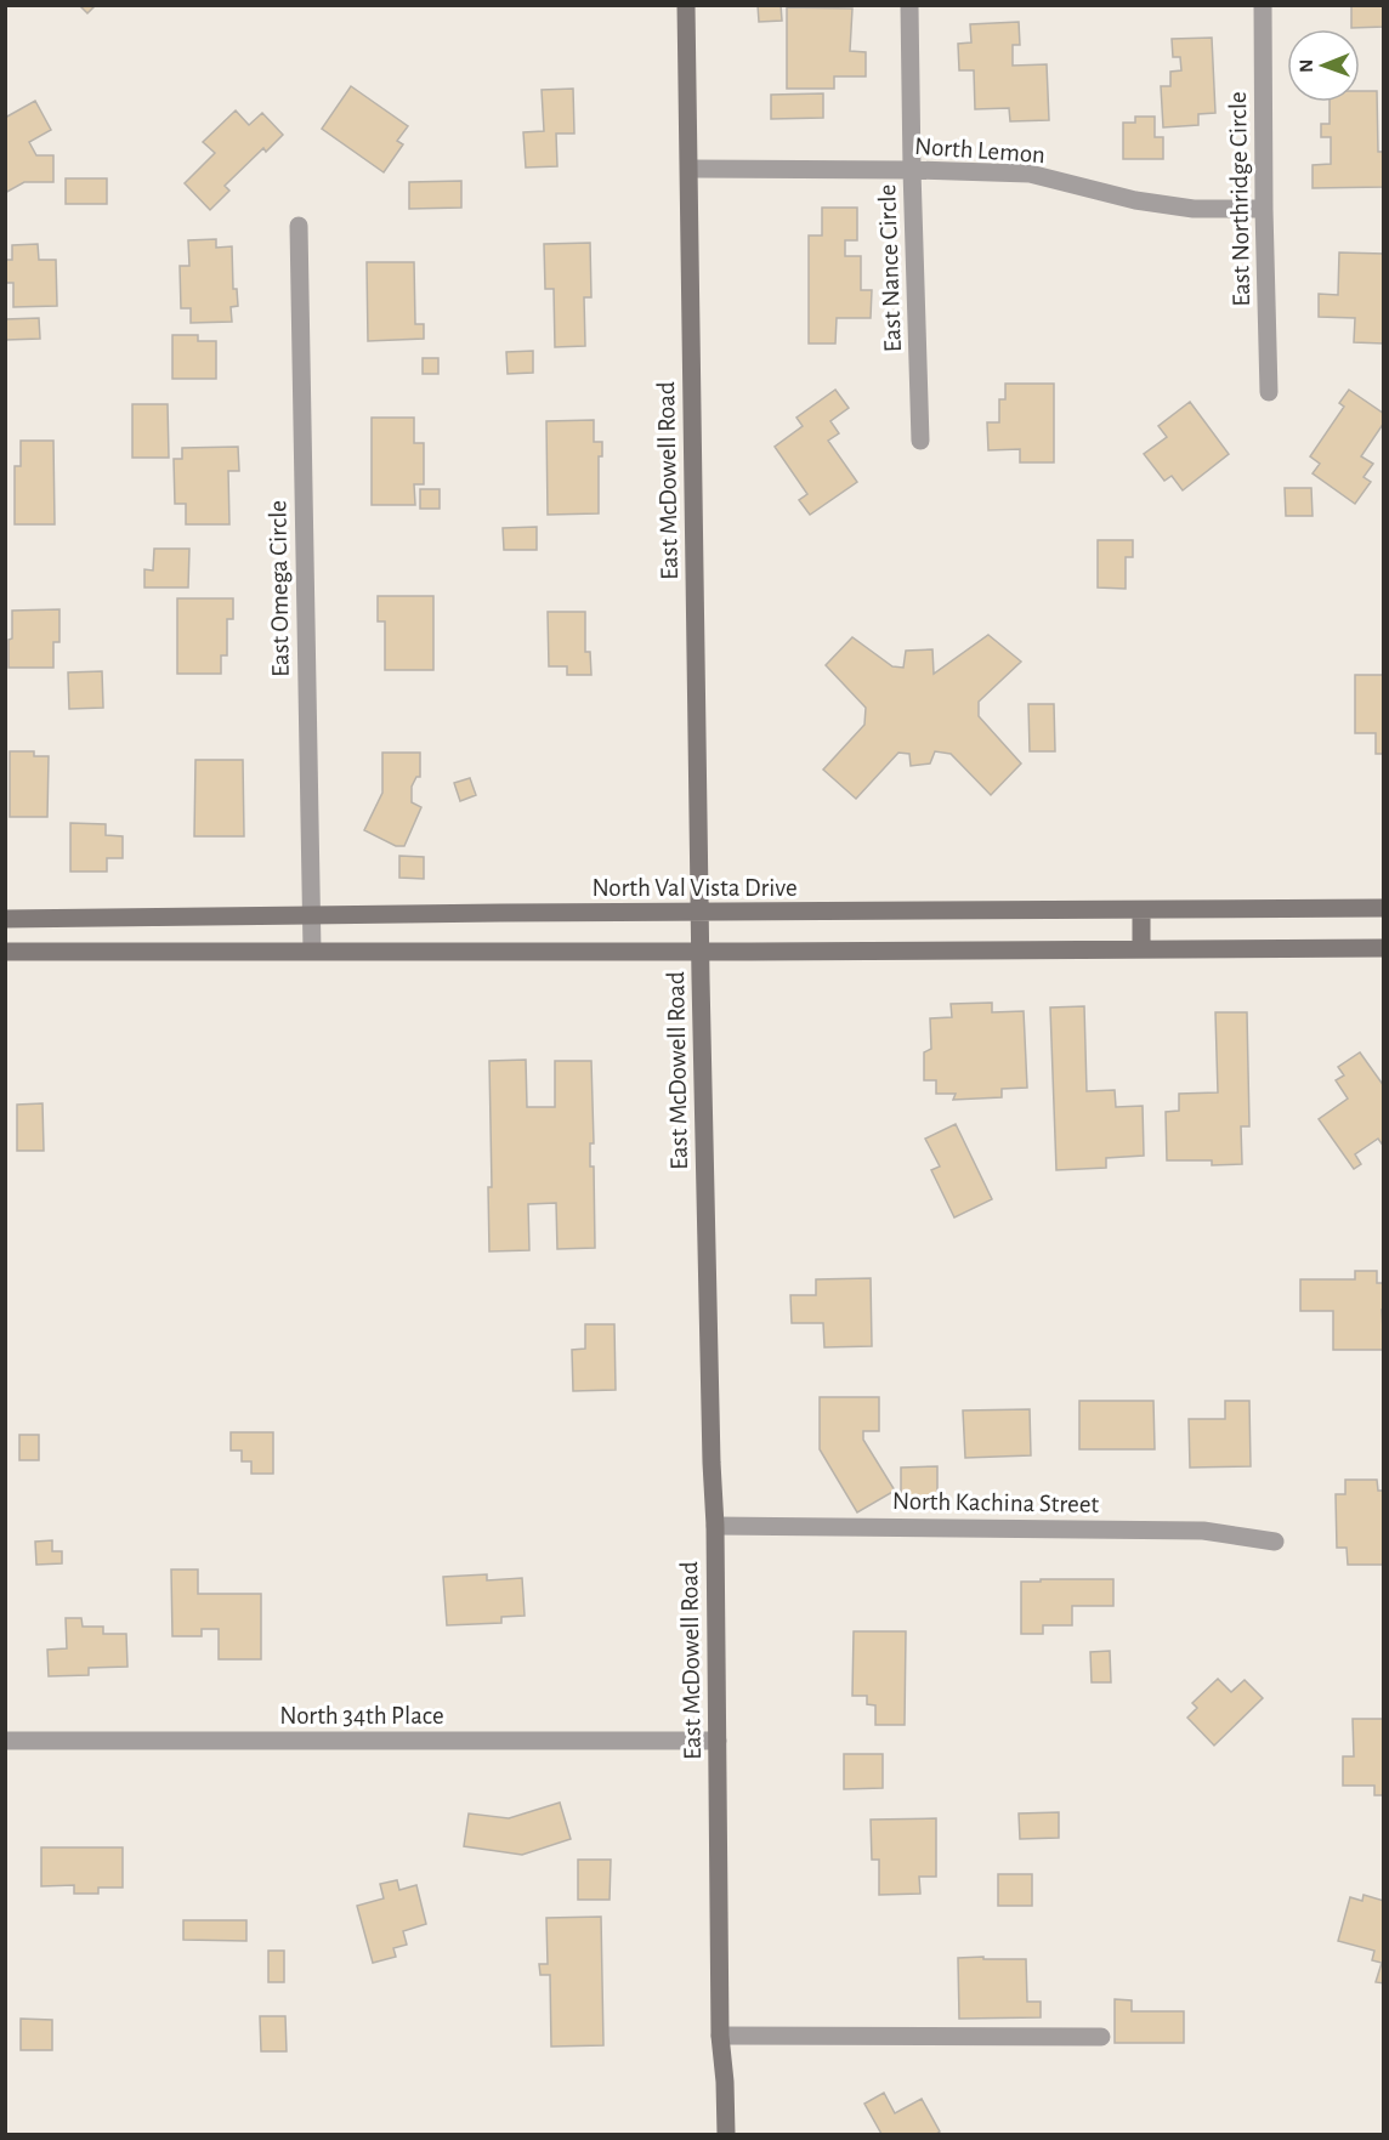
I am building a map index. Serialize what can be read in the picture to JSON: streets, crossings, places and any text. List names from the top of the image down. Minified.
{"streets":{"main road":["East McDowell Road","North Val Vista Drive"],"street":["North Lemon","East Northridge Circle","East Nance Circle","East Omega Circle","North Kachina Street","North 34th Place"]},"crossings":[["North Lemon","East Northridge Circle"],["North Lemon","East Nance Circle"],["North Lemon","East McDowell Road"],["East McDowell Road","North Val Vista Drive"],["East McDowell Road","North Kachina Street"],["East McDowell Road","North 34th Place"],["East Omega Circle","North Val Vista Drive"]],"north":"left"}
